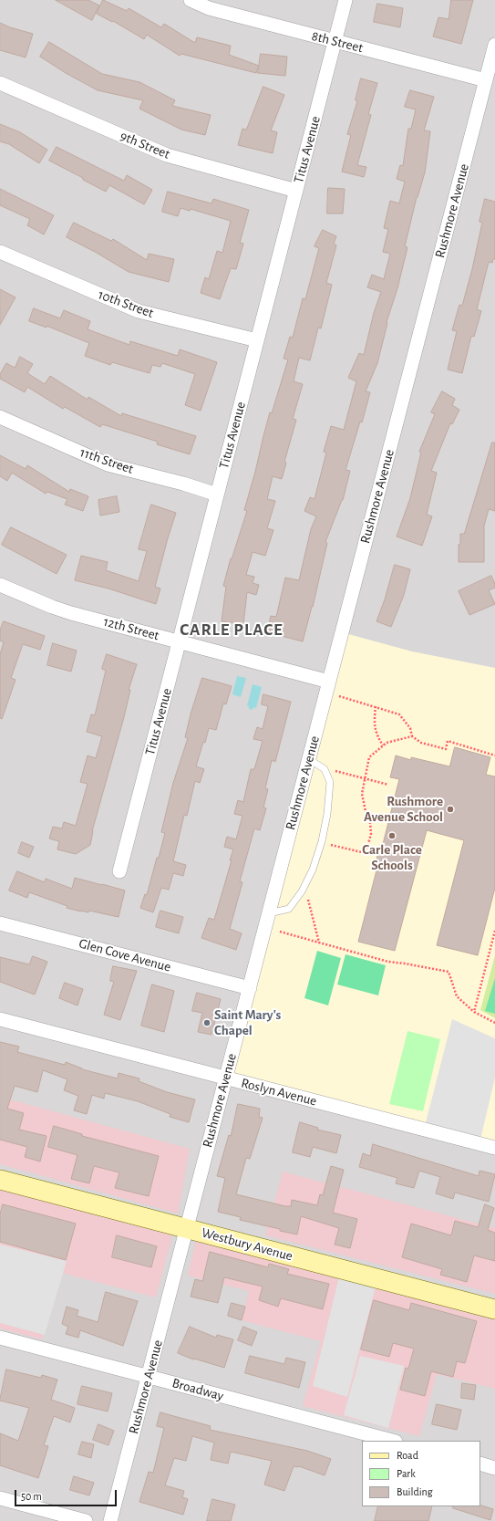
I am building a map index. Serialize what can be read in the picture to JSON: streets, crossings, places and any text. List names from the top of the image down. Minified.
{"streets":{"main road":["Westbury Avenue"],"street":["8th Street","9th Street","Titus Avenue","Rushmore Avenue","10th Street","11th Street","12th Street","Glen Cove Avenue","Roslyn Avenue","Broadway"]},"crossings":[["8th Street","Titus Avenue"],["8th Street","Rushmore Avenue"],["9th Street","Titus Avenue"],["Titus Avenue","10th Street"],["Titus Avenue","11th Street"],["Titus Avenue","12th Street"],["Rushmore Avenue","12th Street"],["Rushmore Avenue","Glen Cove Avenue"],["Rushmore Avenue","Roslyn Avenue"],["Rushmore Avenue","Westbury Avenue"],["Rushmore Avenue","Broadway"]],"districts":["CARLE PLACE"],"places":["Rushmore Avenue School","Carle Place Schools","Saint Mary's Chapel"],"legend":["Road","Park","Building"],"scale_bar":"50 m"}
